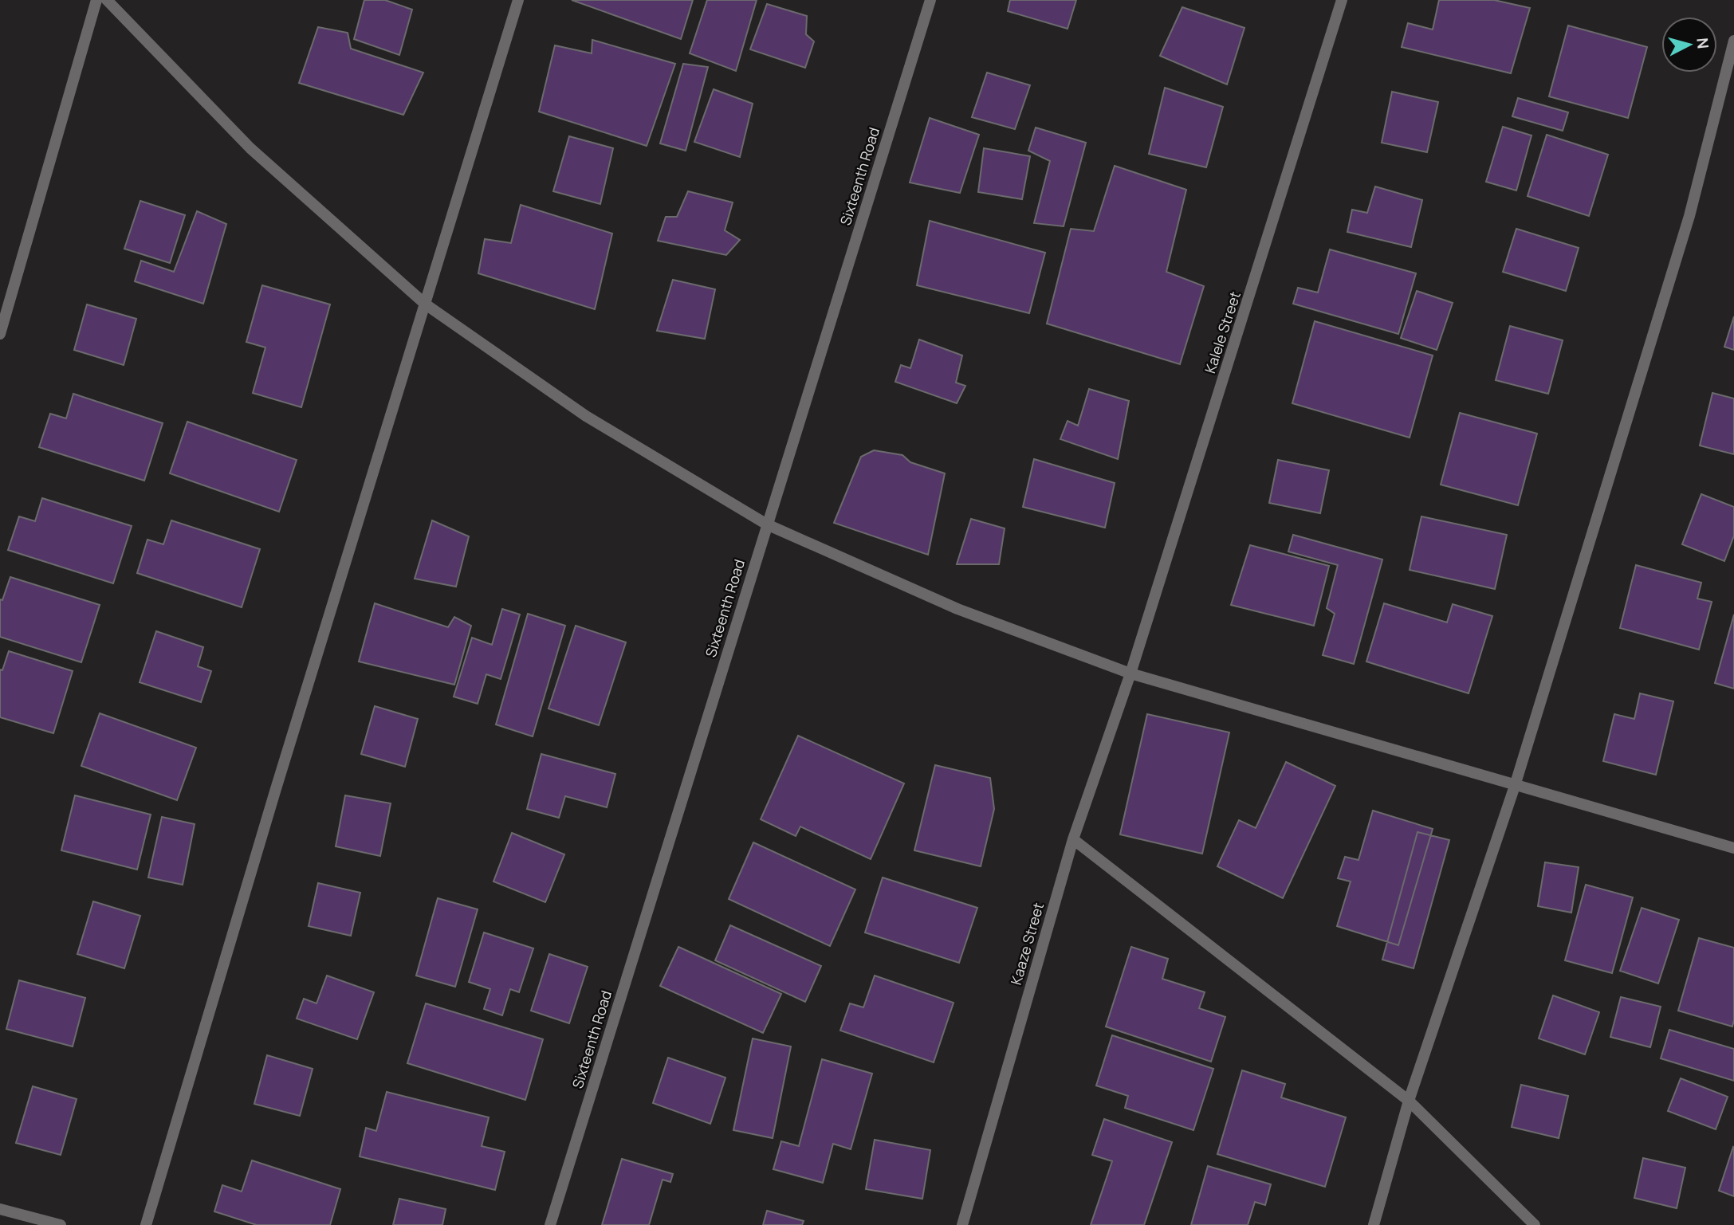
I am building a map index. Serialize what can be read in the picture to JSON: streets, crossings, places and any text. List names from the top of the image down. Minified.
{"streets":{"street":["Sixteenth Road","Kalele Street","Kaaze Street"]},"crossings":[["Kalele Street","Kaaze Street"]],"north":"right"}
